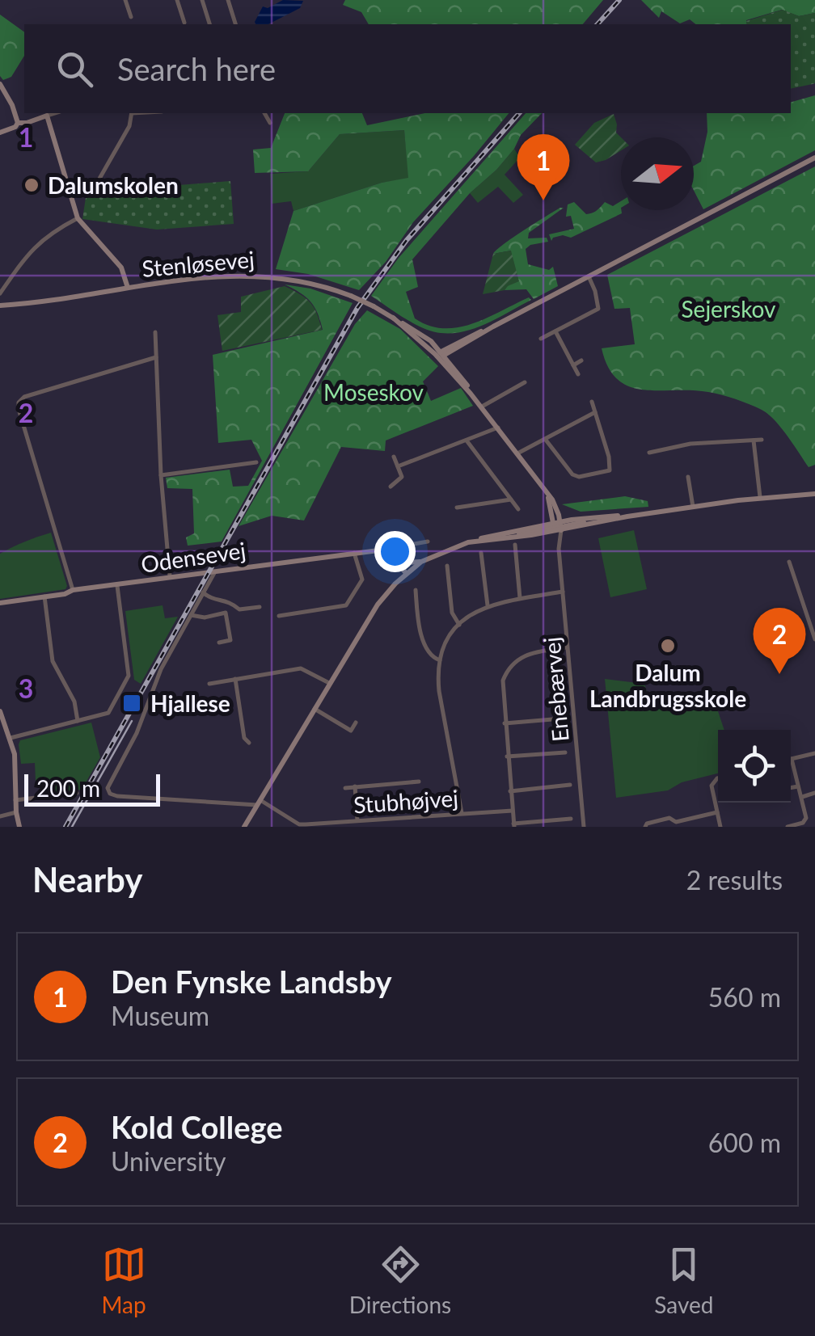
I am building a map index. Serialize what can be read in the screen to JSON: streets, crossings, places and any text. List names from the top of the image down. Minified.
{"streets":{"street":["Stenløsevej","Odensevej","Enebærvej","Stubhøjvej"]},"parks":["Sejerskov","Moseskov"],"places":{"other":["Dalumskolen","Dalum Landbrugsskole"],"transit":["Hjallese"]},"scale_bar":"200 m","north":"right","page":{"search":"Search here","pins":["1","2"],"scale":"200 m","heading":["Nearby","2 results"],"list":[{"mark":"1","name":"Den Fynske Landsby","note":"Museum","value":"560 m"},{"mark":"2","name":"Kold College","note":"University","value":"600 m"}],"nav":["Map","Directions","Saved"]},"grid":{"rows":["1","2","3"]}}
